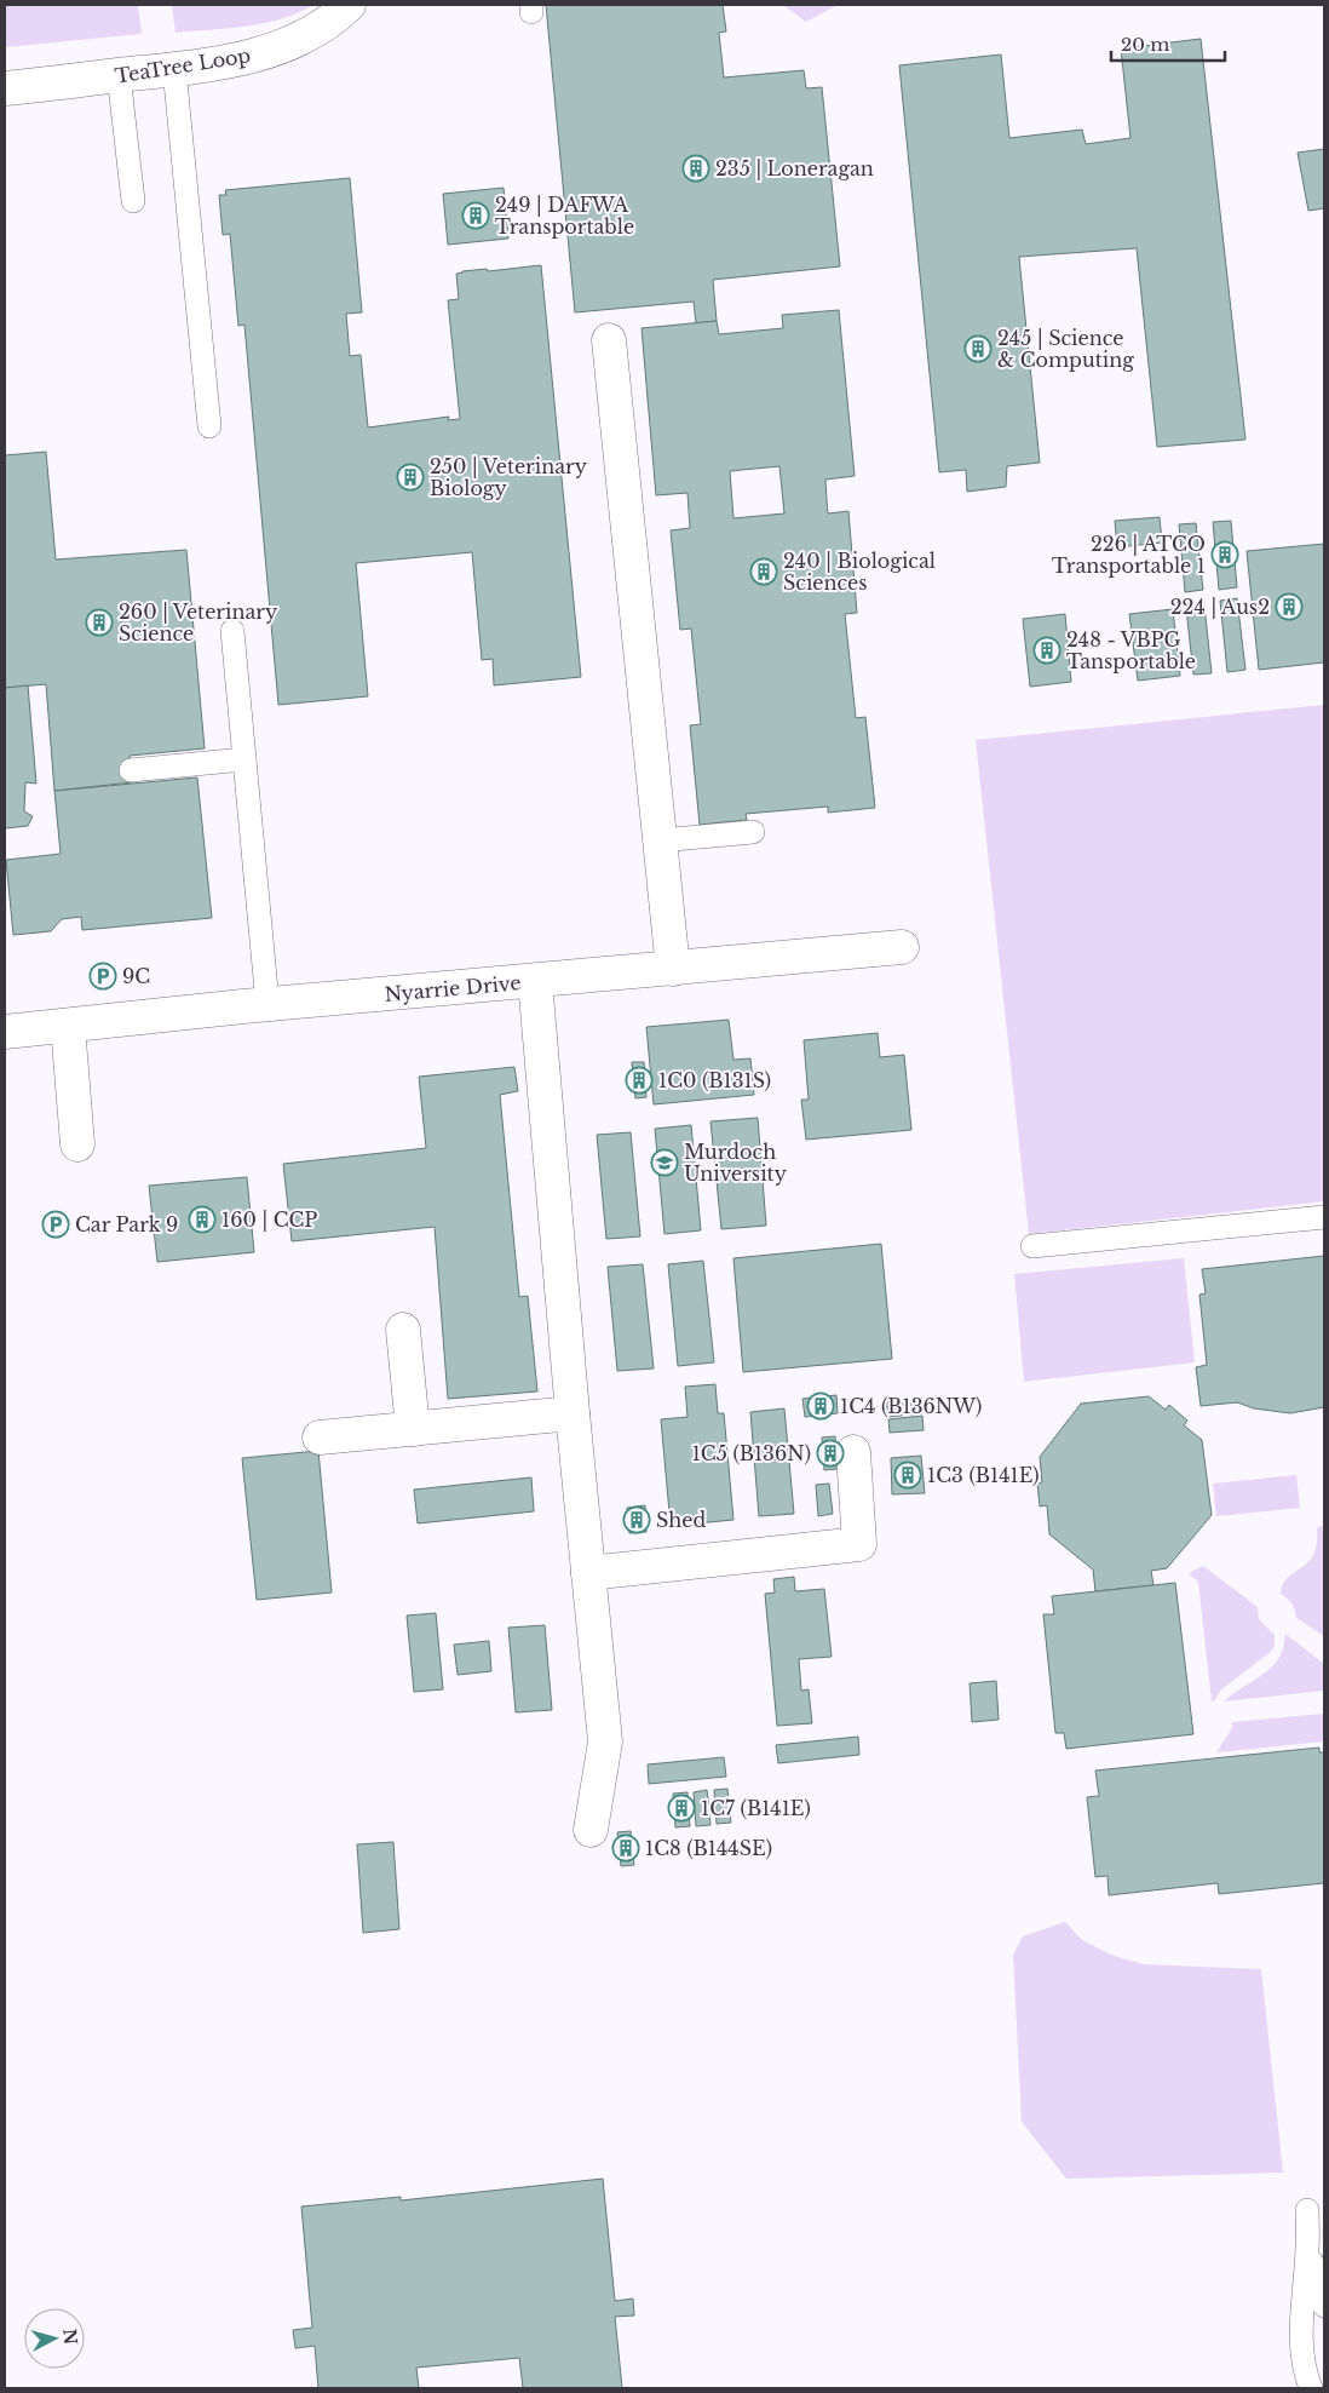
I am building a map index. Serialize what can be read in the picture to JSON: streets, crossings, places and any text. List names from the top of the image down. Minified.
{"streets":{"street":["TeaTree Loop","Nyarrie Drive"]},"places":{"building":["235 | Loneragan","249 | DAFWA Transportable","245 | Science & Computing","250 | Veterinary Biology","226 | ATCO Transportable 1","240 | Biological Sciences","224 | Aus2","260 | Veterinary Science","248 - VBPG Tansportable","1C0 (B131S)","160 | CCP","1C4 (B136NW)","1C5 (B136N)","1C3 (B141E)","Shed","1C7 (B141E)","1C8 (B144SE)"],"parking":["9C","Car Park 9"],"school or university":["Murdoch University"]},"scale_bar":"20 m","north":"right"}
